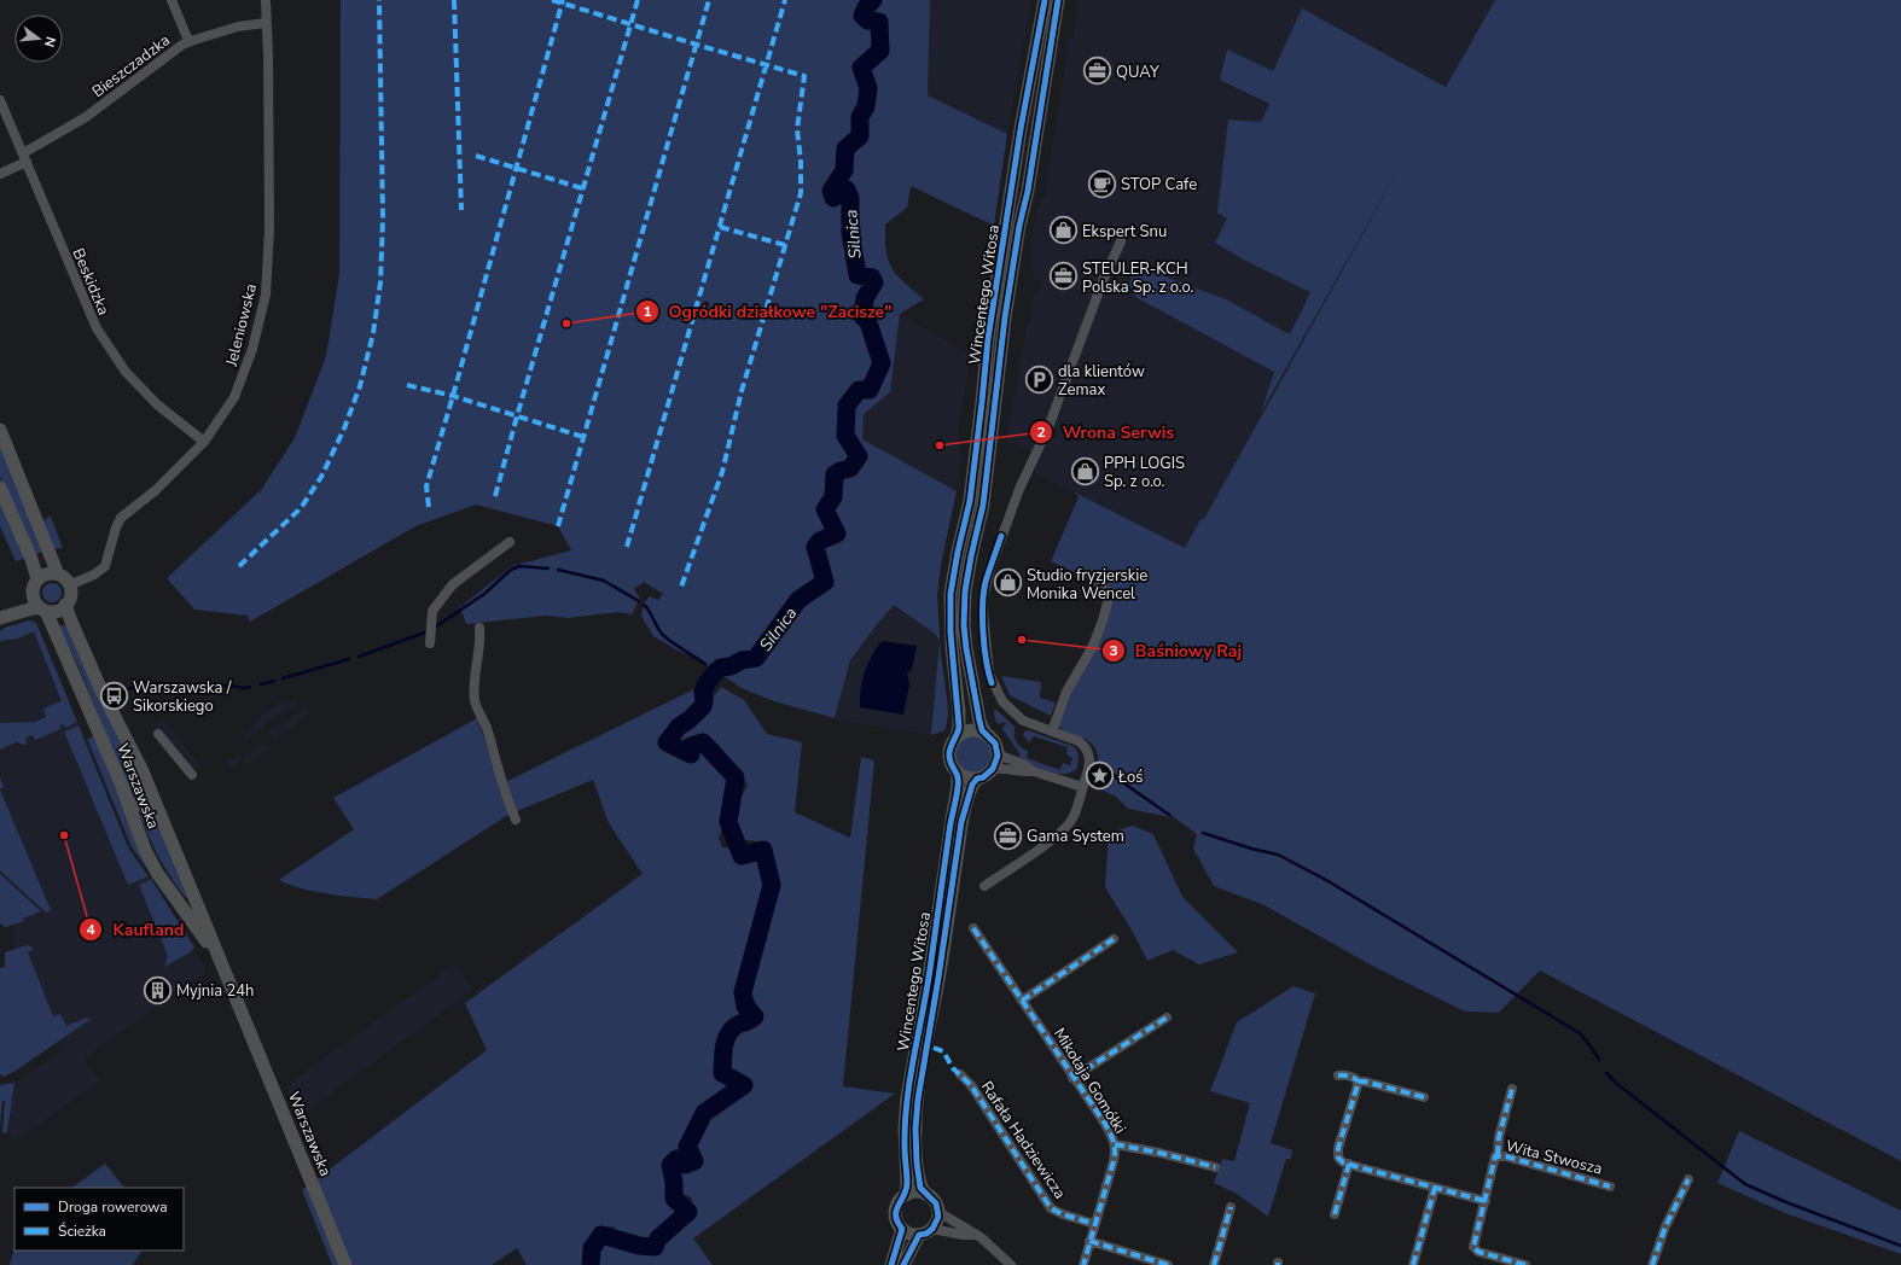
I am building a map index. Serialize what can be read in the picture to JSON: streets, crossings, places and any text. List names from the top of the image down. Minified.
{"streets":{"main road":["Wincentego Witosa","Warszawska"],"street":["Bieszczadzka","Beskidzka","Jeleniowska","Mikołaja Gomółki","Rafała Hadziewicza","Wita Stwosza"]},"crossings":[["Bieszczadzka","Beskidzka"],["Bieszczadzka","Jeleniowska"],["Beskidzka","Jeleniowska"],["Jeleniowska","Warszawska"],["Mikołaja Gomółki","Rafała Hadziewicza"]],"water":["Silnica"],"places":{"office":["QUAY","STEULER-KCH Polska Sp. z o.o.","Gama System"],"cafe":["STOP Cafe"],"shop":["Ekspert Snu","PPH LOGIS Sp. z o.o.","Studio fryzjerskie Monika Wencel"],"other":["Ogródki działkowe \"Zacisze\"","Wrona Serwis","Baśniowy Raj","Kaufland"],"parking":["dla klientów Zemax"],"bus stop":["Warszawska / Sikorskiego"],"place":["Łoś"],"building":["Myjnia 24h"]},"legend":["Droga rowerowa","Ścieżka"],"north":"right"}
